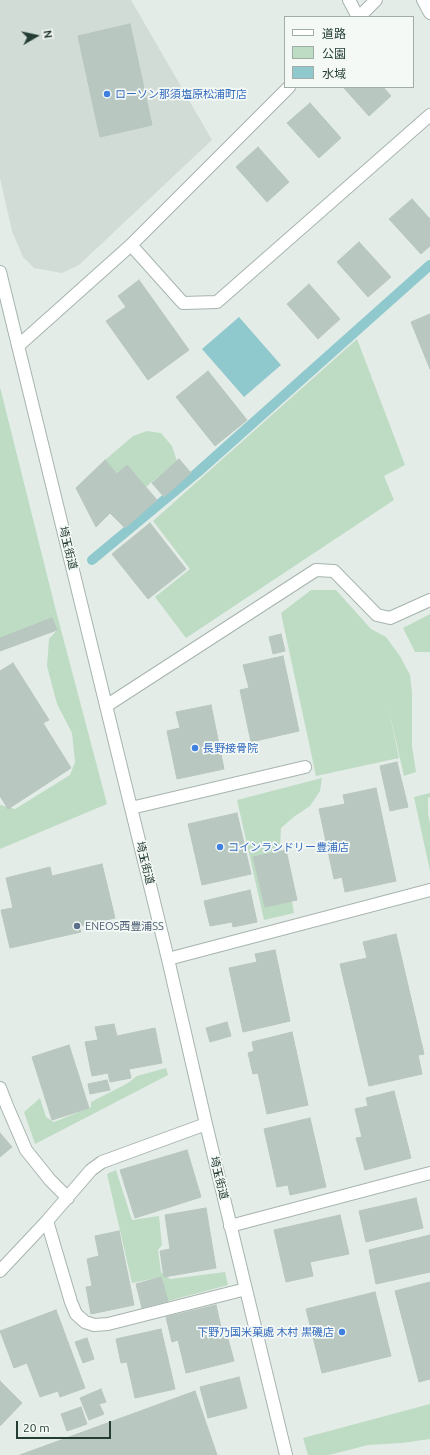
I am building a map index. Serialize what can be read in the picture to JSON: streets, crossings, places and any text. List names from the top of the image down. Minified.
{"streets":{"street":["埼玉街道"]},"places":["ローソン那須塩原松浦町店","長野接骨院","コインランドリー豊浦店","ENEOS西豊浦SS","下野乃国米菓處 木村 黒磯店"],"legend":["道路","公園","水域"],"scale_bar":"20 m","north":"right"}
